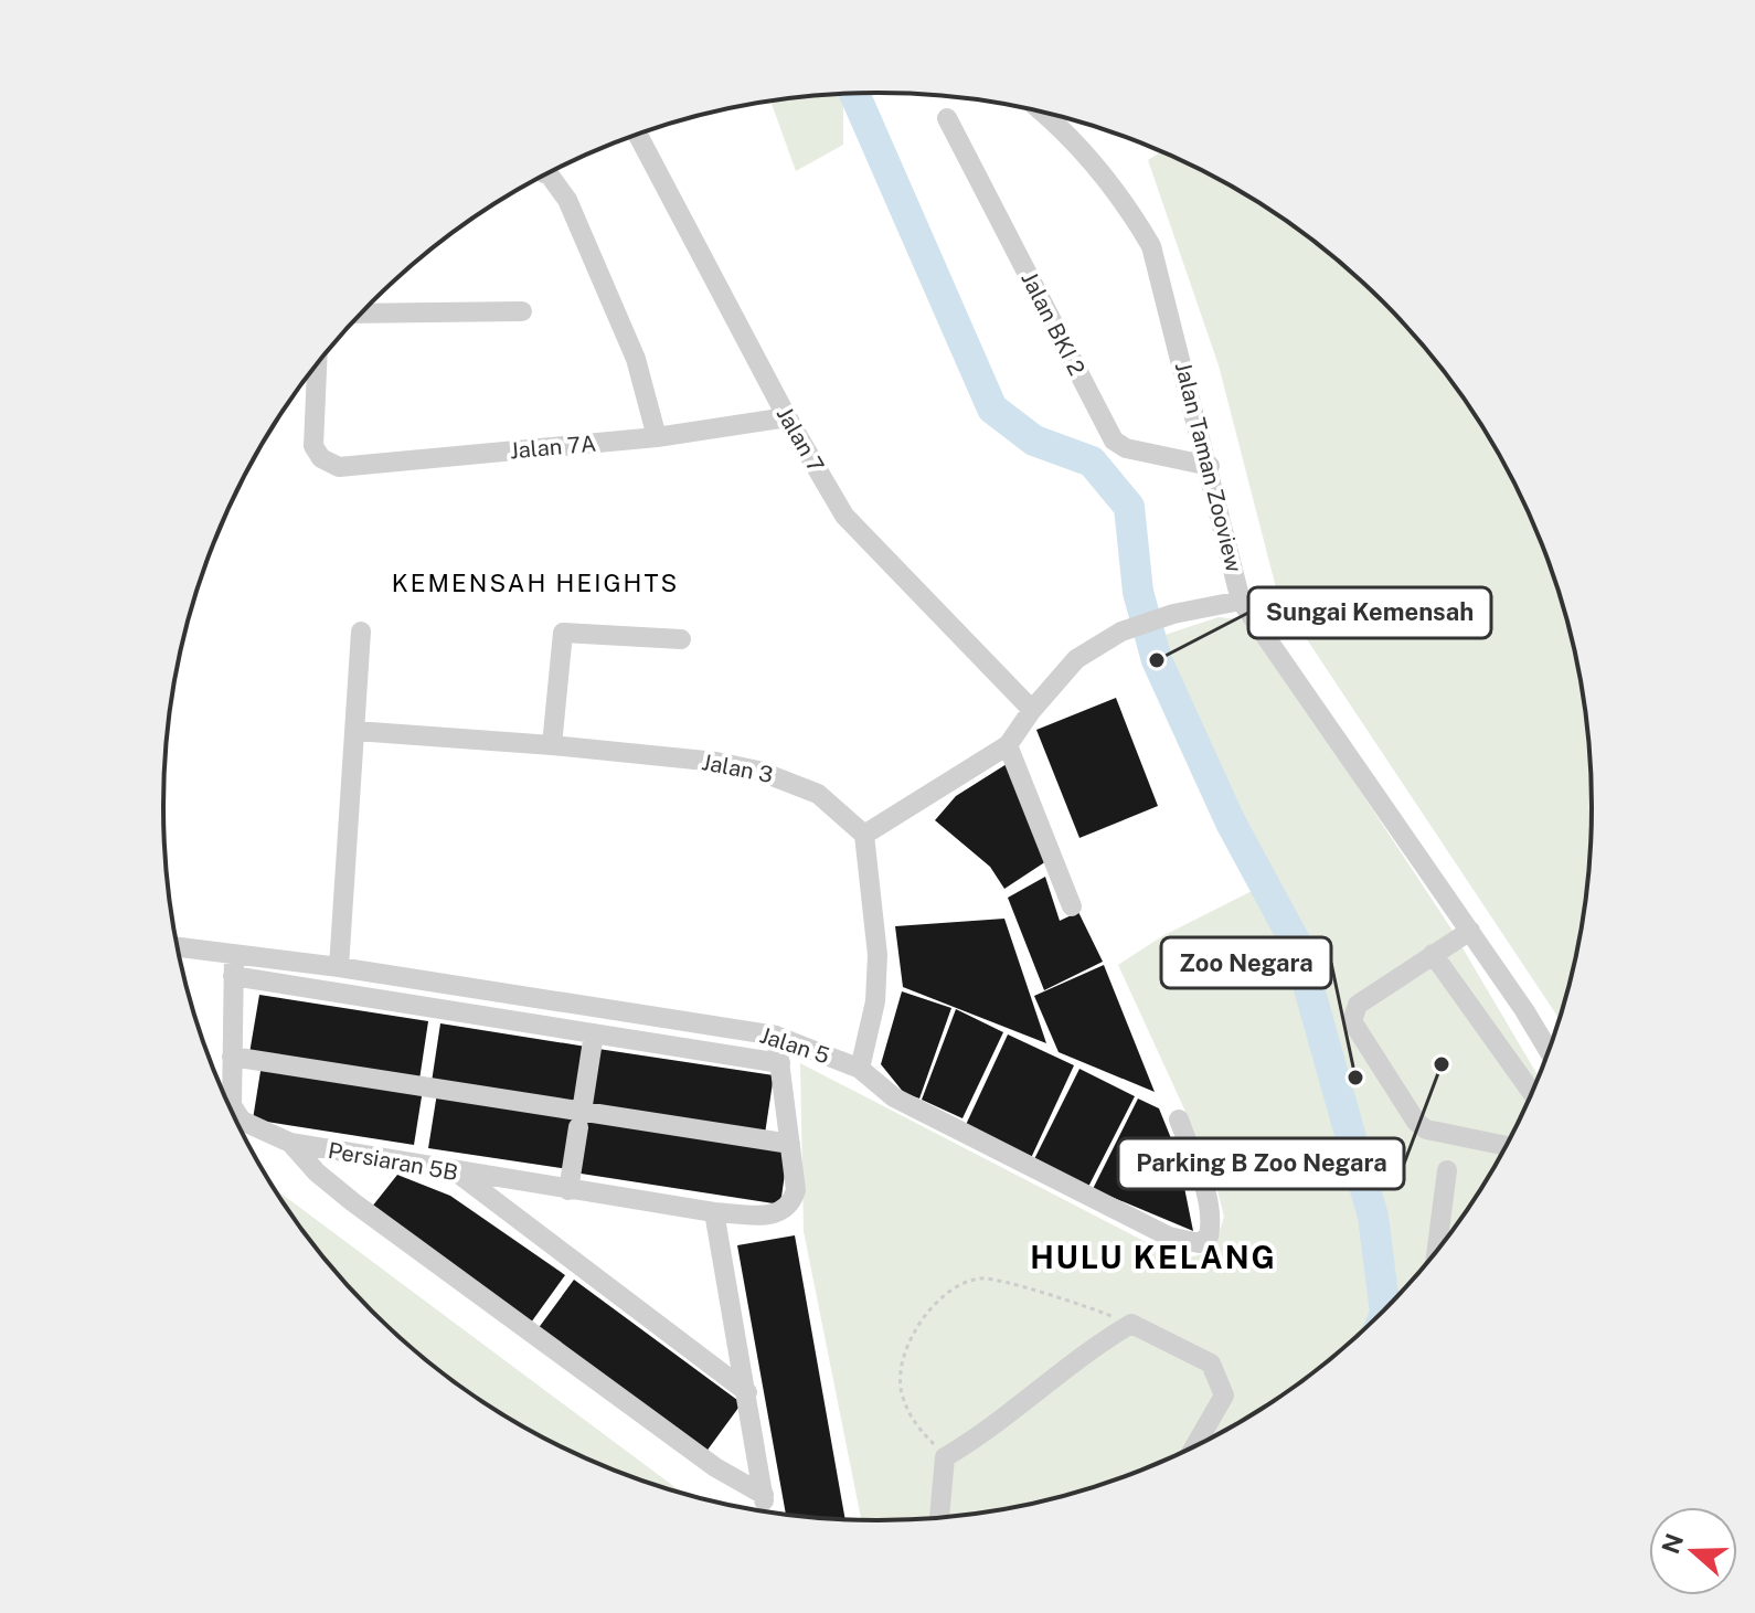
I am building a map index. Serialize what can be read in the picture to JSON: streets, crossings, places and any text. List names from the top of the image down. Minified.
{"streets":{"street":["Jalan BKI 2","Jalan 7","Jalan 7A","Jalan Taman Zooview","Jalan 3","Jalan 5","Persiaran 5B"]},"crossings":[["Jalan BKI 2","Jalan Taman Zooview"],["Jalan 7","Jalan 7A"],["Jalan 5","Persiaran 5B"]],"districts":["KEMENSAH HEIGHTS","HULU KELANG"],"places":["Sungai Kemensah","Parking B Zoo Negara","Zoo Negara"],"north":"left"}
